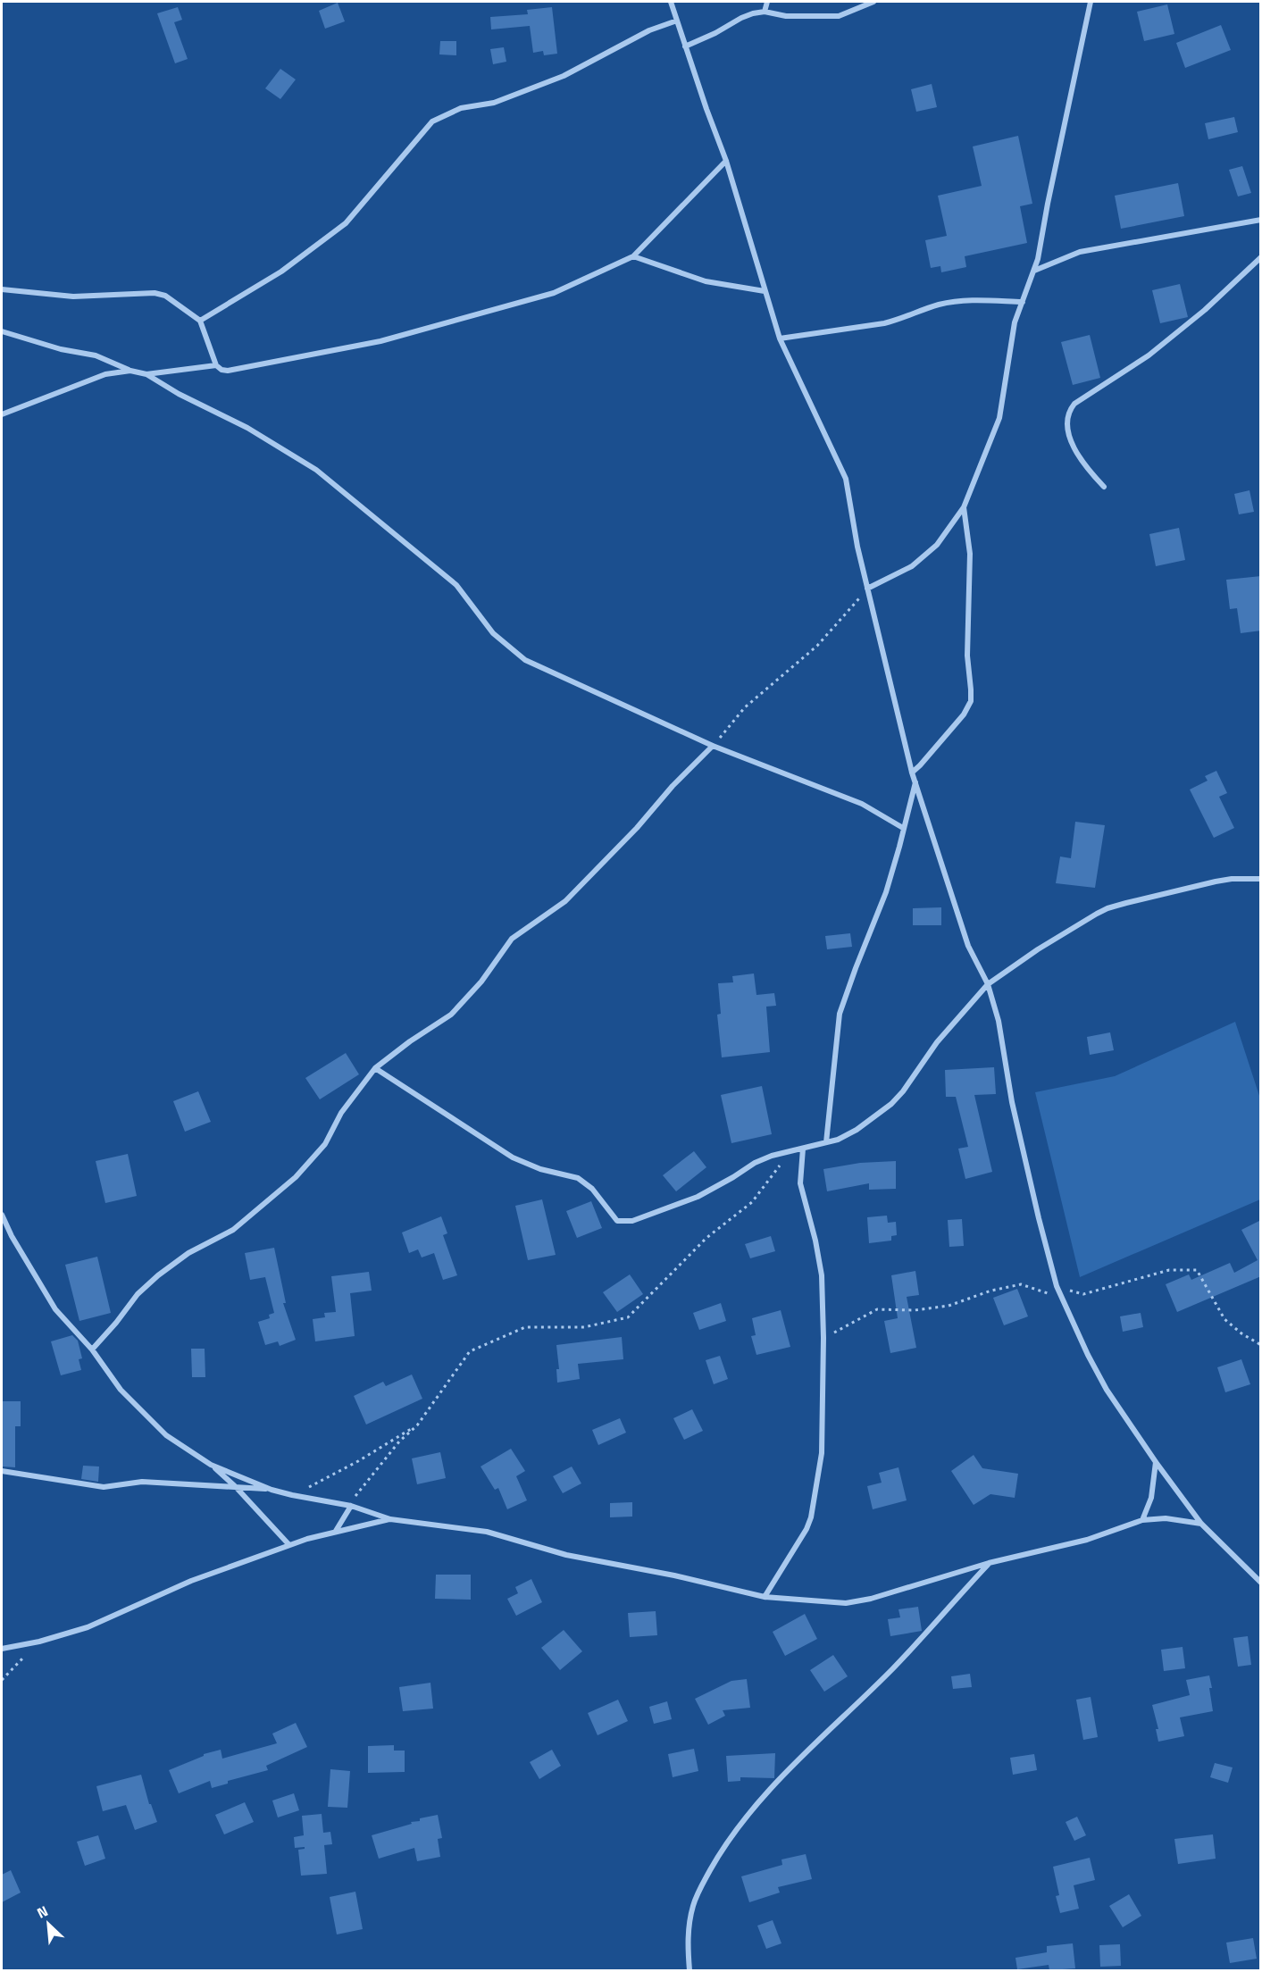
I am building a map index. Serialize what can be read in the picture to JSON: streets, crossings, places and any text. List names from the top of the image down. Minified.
{"north":"top left"}
